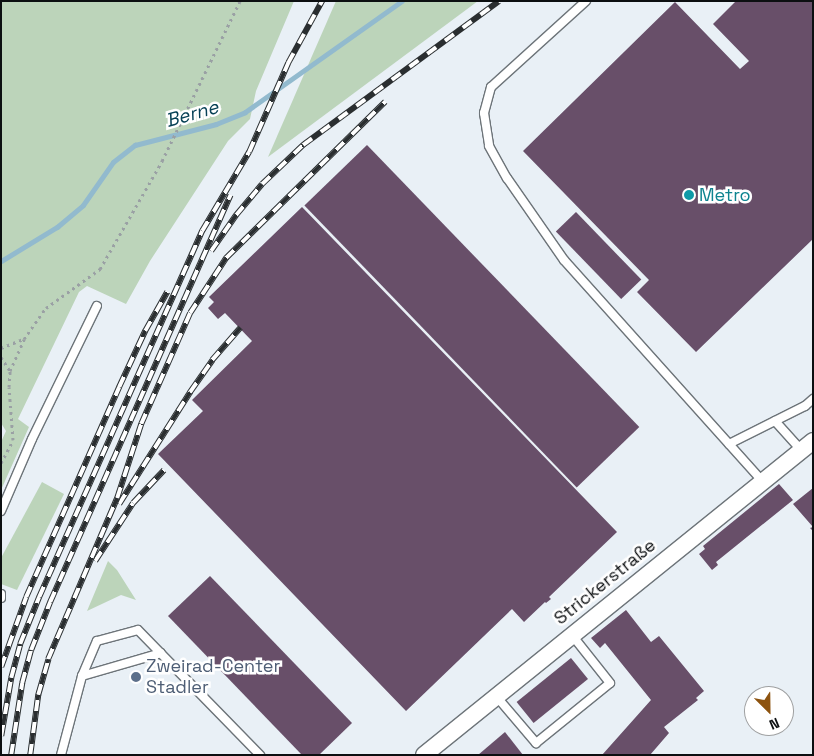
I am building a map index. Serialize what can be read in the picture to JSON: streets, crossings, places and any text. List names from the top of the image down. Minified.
{"streets":{"street":["Strickerstraße"]},"water":["Berne"],"places":["Metro","Zweirad-Center Stadler"],"north":"bottom right"}
